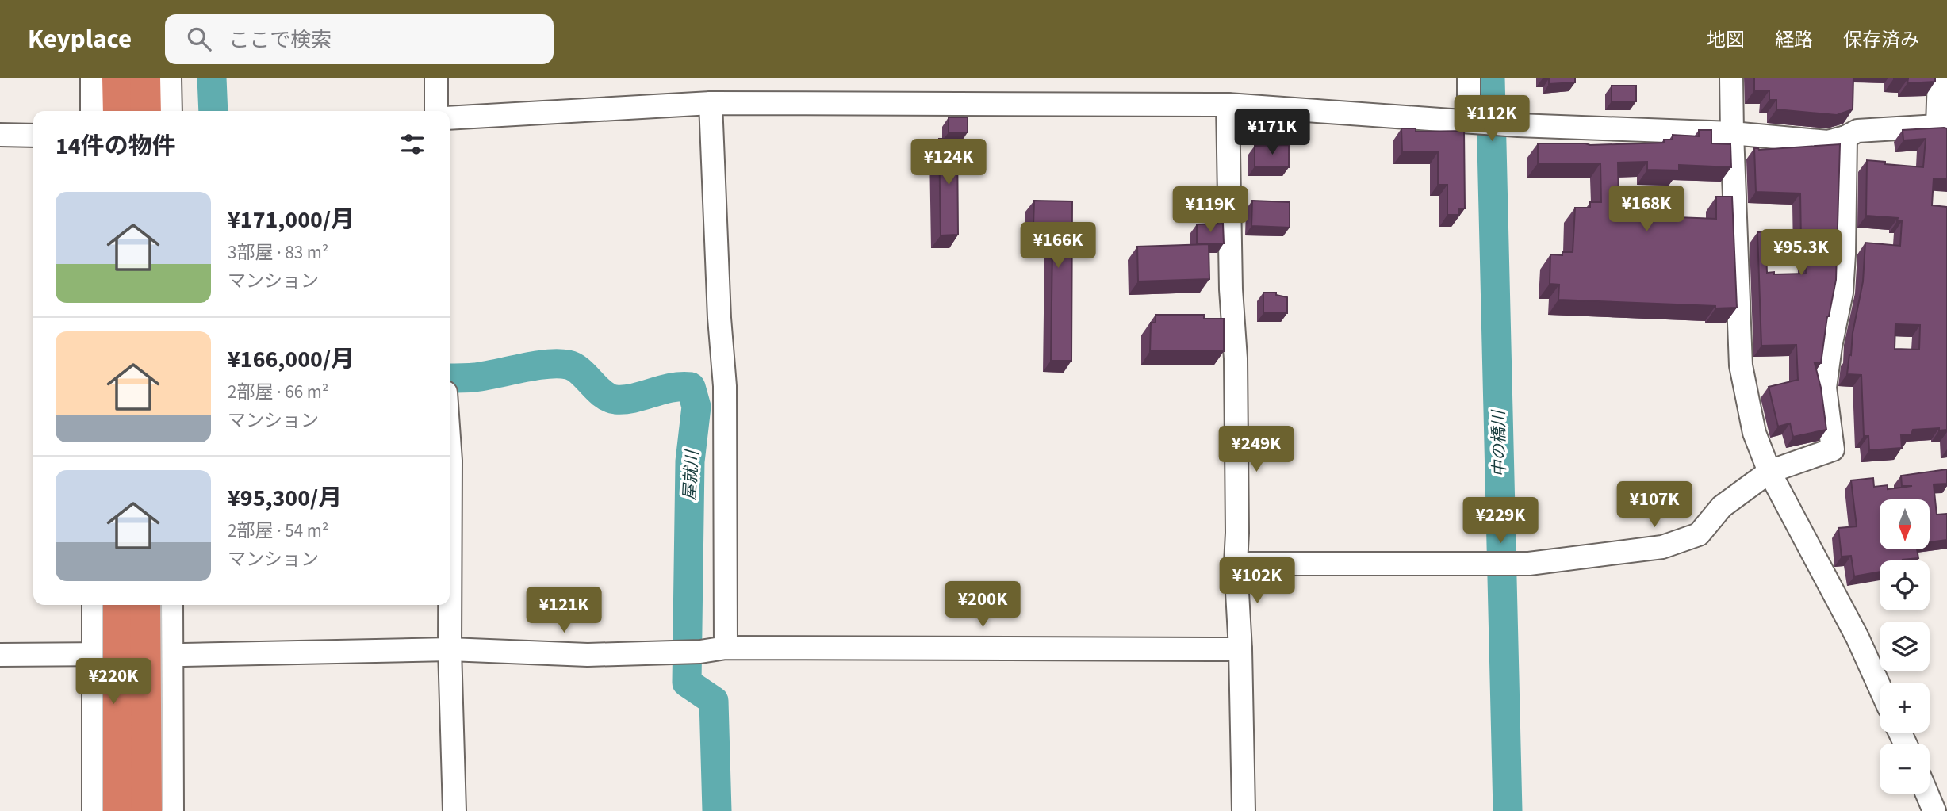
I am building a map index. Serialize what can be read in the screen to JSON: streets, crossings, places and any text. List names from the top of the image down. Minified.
{"water":["中の橋川","屋就川"],"north":"bottom","page":{"header":"Keyplace","search":"ここで検索","nav":["地図","経路","保存済み"],"price":["¥112K","¥171K","¥124K","¥168K","¥119K","¥166K","¥95.3K","¥249K","¥107K","¥229K","¥102K","¥200K","¥121K","¥220K"],"heading":"14件の物件","list":[{"name":"¥171,000/月","note":"3部屋 · 83 m² · マンション"},{"name":"¥166,000/月","note":"2部屋 · 66 m² · マンション"},{"name":"¥95,300/月","note":"2部屋 · 54 m² · マンション"}],"map_buttons":["+","−"]}}
